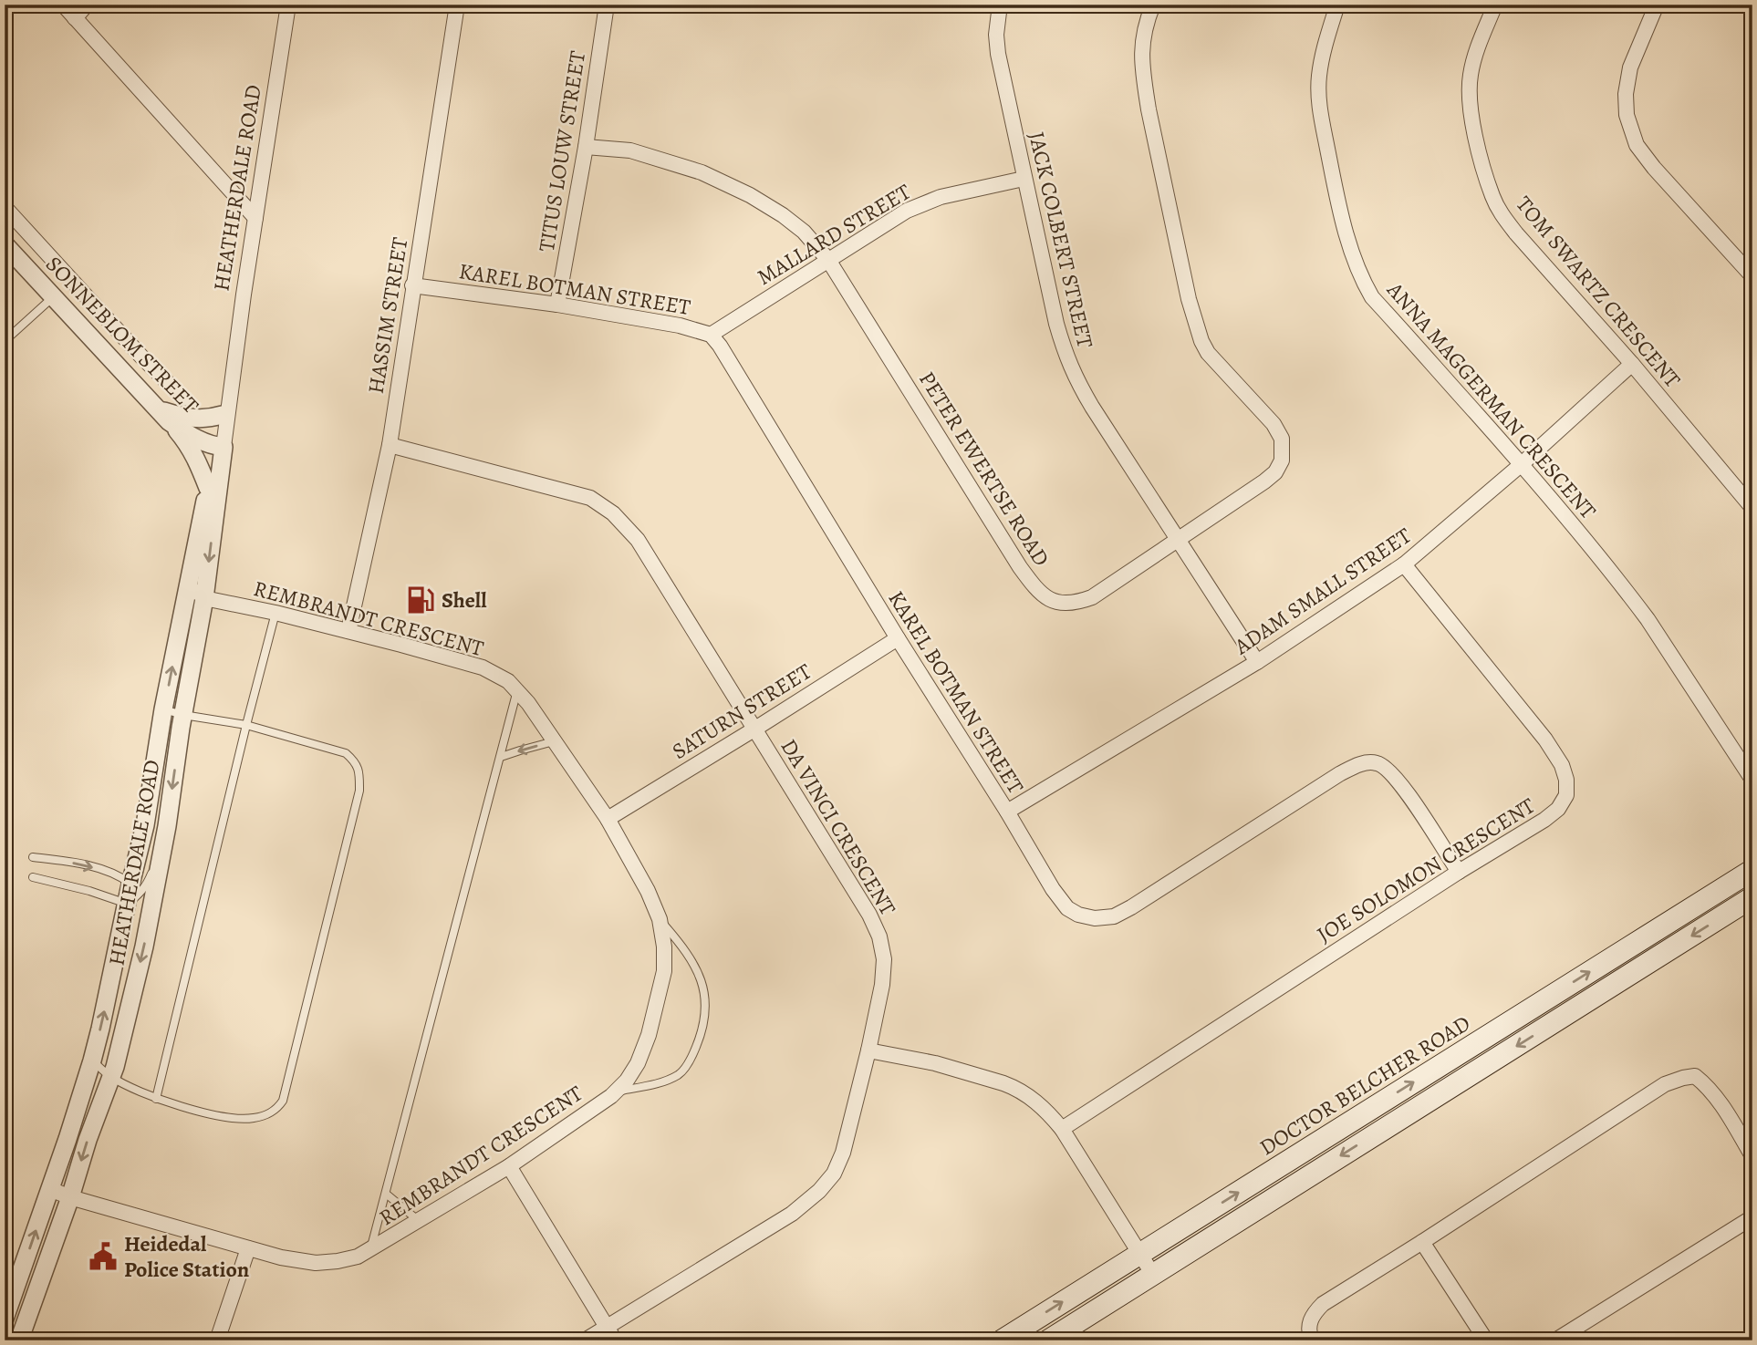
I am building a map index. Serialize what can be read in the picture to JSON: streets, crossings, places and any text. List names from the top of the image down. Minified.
{"streets":{"main road":["DOCTOR BELCHER ROAD"],"street":["TITUS LOUW STREET","HEATHERDALE ROAD","MALLARD STREET","JACK COLBERT STREET","KAREL BOTMAN STREET","TOM SWARTZ CRESCENT","HASSIM STREET","SONNEBLOM STREET","ANNA MAGGERMAN CRESCENT","PETER EWERTSE ROAD","ADAM SMALL STREET","REMBRANDT CRESCENT","SATURN STREET","DA VINCI CRESCENT","JOE SOLOMON CRESCENT"]},"crossings":[["TITUS LOUW STREET","KAREL BOTMAN STREET"],["TITUS LOUW STREET","PETER EWERTSE ROAD"],["HEATHERDALE ROAD","SONNEBLOM STREET"],["HEATHERDALE ROAD","REMBRANDT CRESCENT"],["MALLARD STREET","JACK COLBERT STREET"],["MALLARD STREET","KAREL BOTMAN STREET"],["MALLARD STREET","PETER EWERTSE ROAD"],["JACK COLBERT STREET","PETER EWERTSE ROAD"],["JACK COLBERT STREET","ADAM SMALL STREET"],["KAREL BOTMAN STREET","HASSIM STREET"],["KAREL BOTMAN STREET","ADAM SMALL STREET"],["KAREL BOTMAN STREET","SATURN STREET"],["KAREL BOTMAN STREET","JOE SOLOMON CRESCENT"],["TOM SWARTZ CRESCENT","ADAM SMALL STREET"],["HASSIM STREET","REMBRANDT CRESCENT"],["HASSIM STREET","DA VINCI CRESCENT"],["ANNA MAGGERMAN CRESCENT","ADAM SMALL STREET"],["ADAM SMALL STREET","JOE SOLOMON CRESCENT"],["REMBRANDT CRESCENT","SATURN STREET"],["SATURN STREET","DA VINCI CRESCENT"]],"places":{"fuel station":["Shell"],"public building":["Heidedal Police Station"]}}
